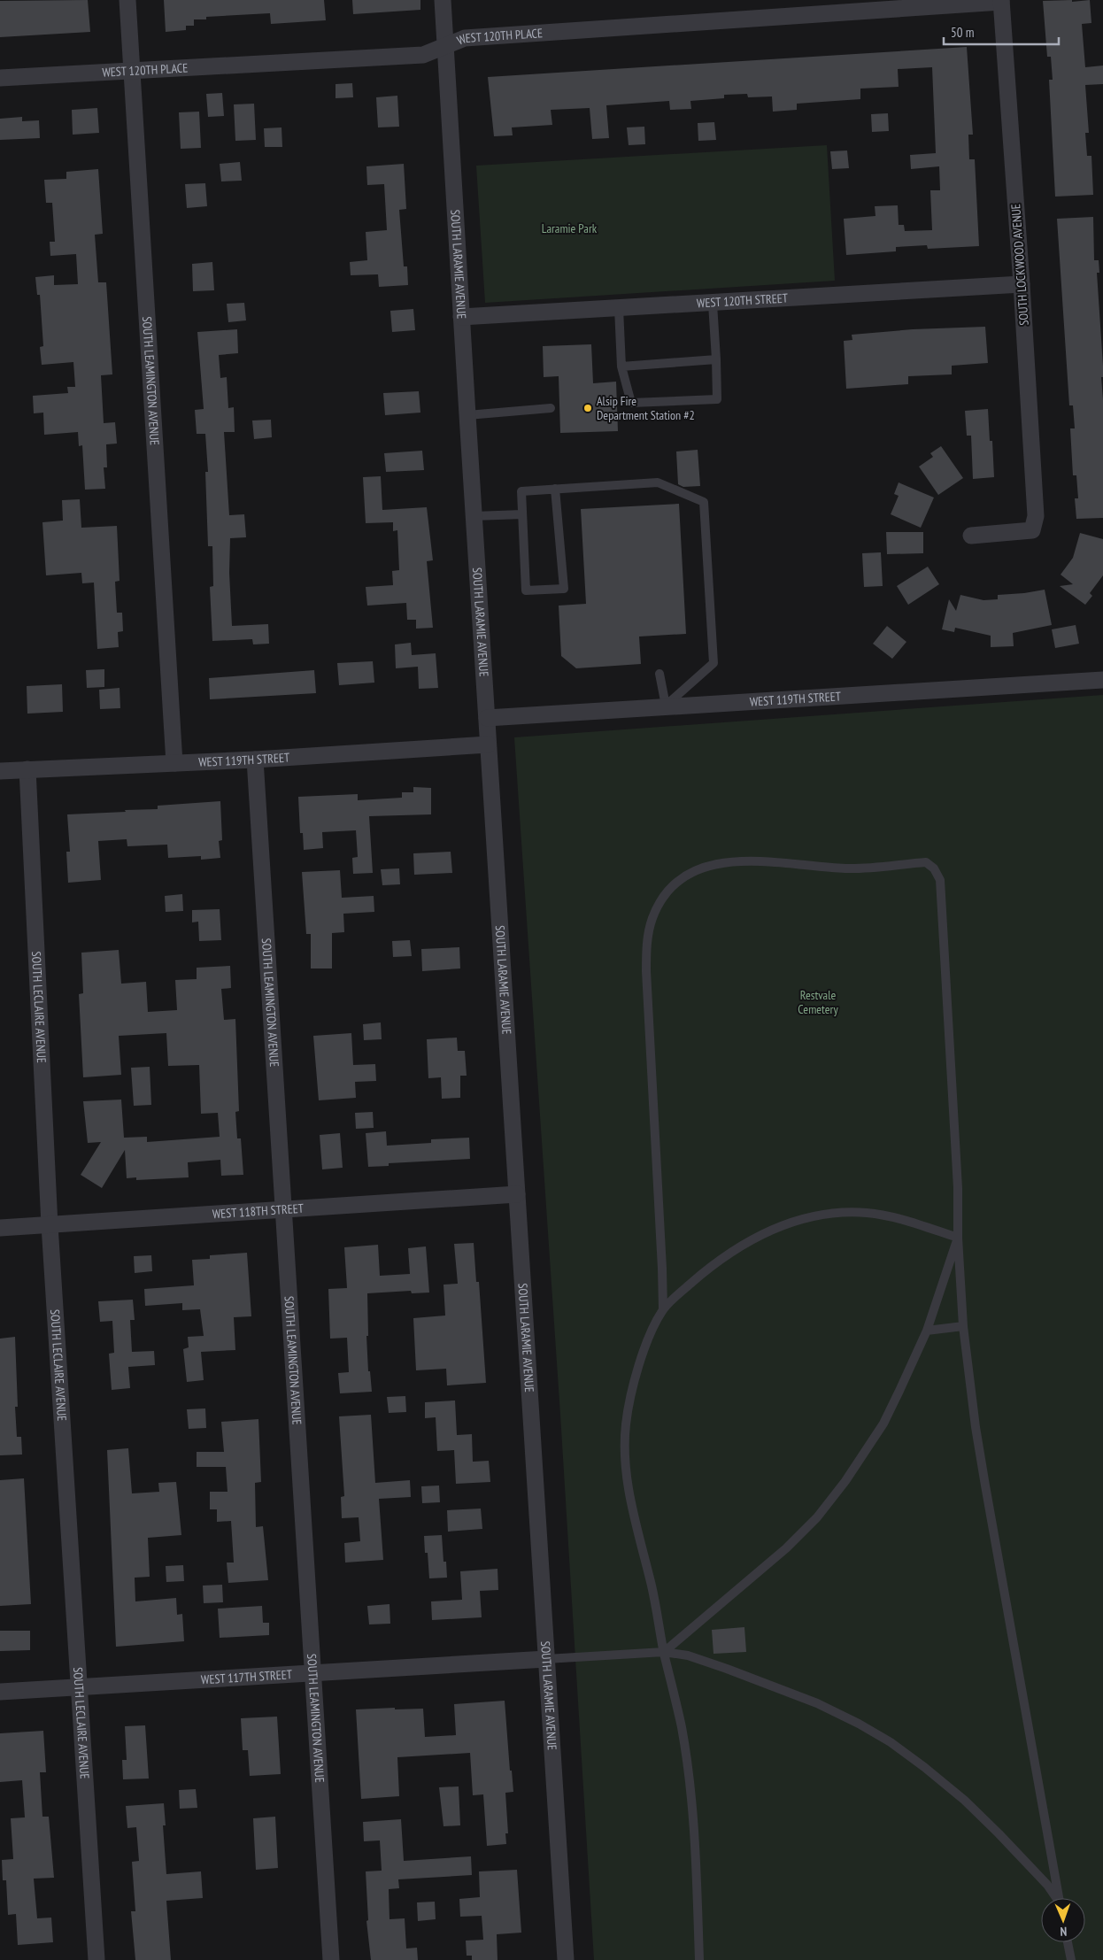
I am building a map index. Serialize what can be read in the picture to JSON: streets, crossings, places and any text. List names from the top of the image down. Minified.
{"streets":{"street":["WEST 120TH PLACE","SOUTH LARAMIE AVENUE","SOUTH LOCKWOOD AVENUE","WEST 120TH STREET","SOUTH LEAMINGTON AVENUE","WEST 119TH STREET","SOUTH LECLAIRE AVENUE","WEST 118TH STREET","WEST 117TH STREET"]},"crossings":[["WEST 120TH PLACE","SOUTH LARAMIE AVENUE"],["WEST 120TH PLACE","SOUTH LOCKWOOD AVENUE"],["WEST 120TH PLACE","SOUTH LEAMINGTON AVENUE"],["SOUTH LARAMIE AVENUE","WEST 120TH STREET"],["SOUTH LARAMIE AVENUE","WEST 119TH STREET"],["SOUTH LARAMIE AVENUE","WEST 118TH STREET"],["SOUTH LARAMIE AVENUE","WEST 117TH STREET"],["SOUTH LOCKWOOD AVENUE","WEST 120TH STREET"],["SOUTH LEAMINGTON AVENUE","WEST 119TH STREET"],["SOUTH LEAMINGTON AVENUE","WEST 118TH STREET"],["SOUTH LEAMINGTON AVENUE","WEST 117TH STREET"],["WEST 119TH STREET","SOUTH LECLAIRE AVENUE"],["SOUTH LECLAIRE AVENUE","WEST 118TH STREET"],["SOUTH LECLAIRE AVENUE","WEST 117TH STREET"]],"parks":["Laramie Park","Restvale Cemetery"],"places":["Alsip Fire Department Station #2"],"scale_bar":"50 m","north":"bottom"}
